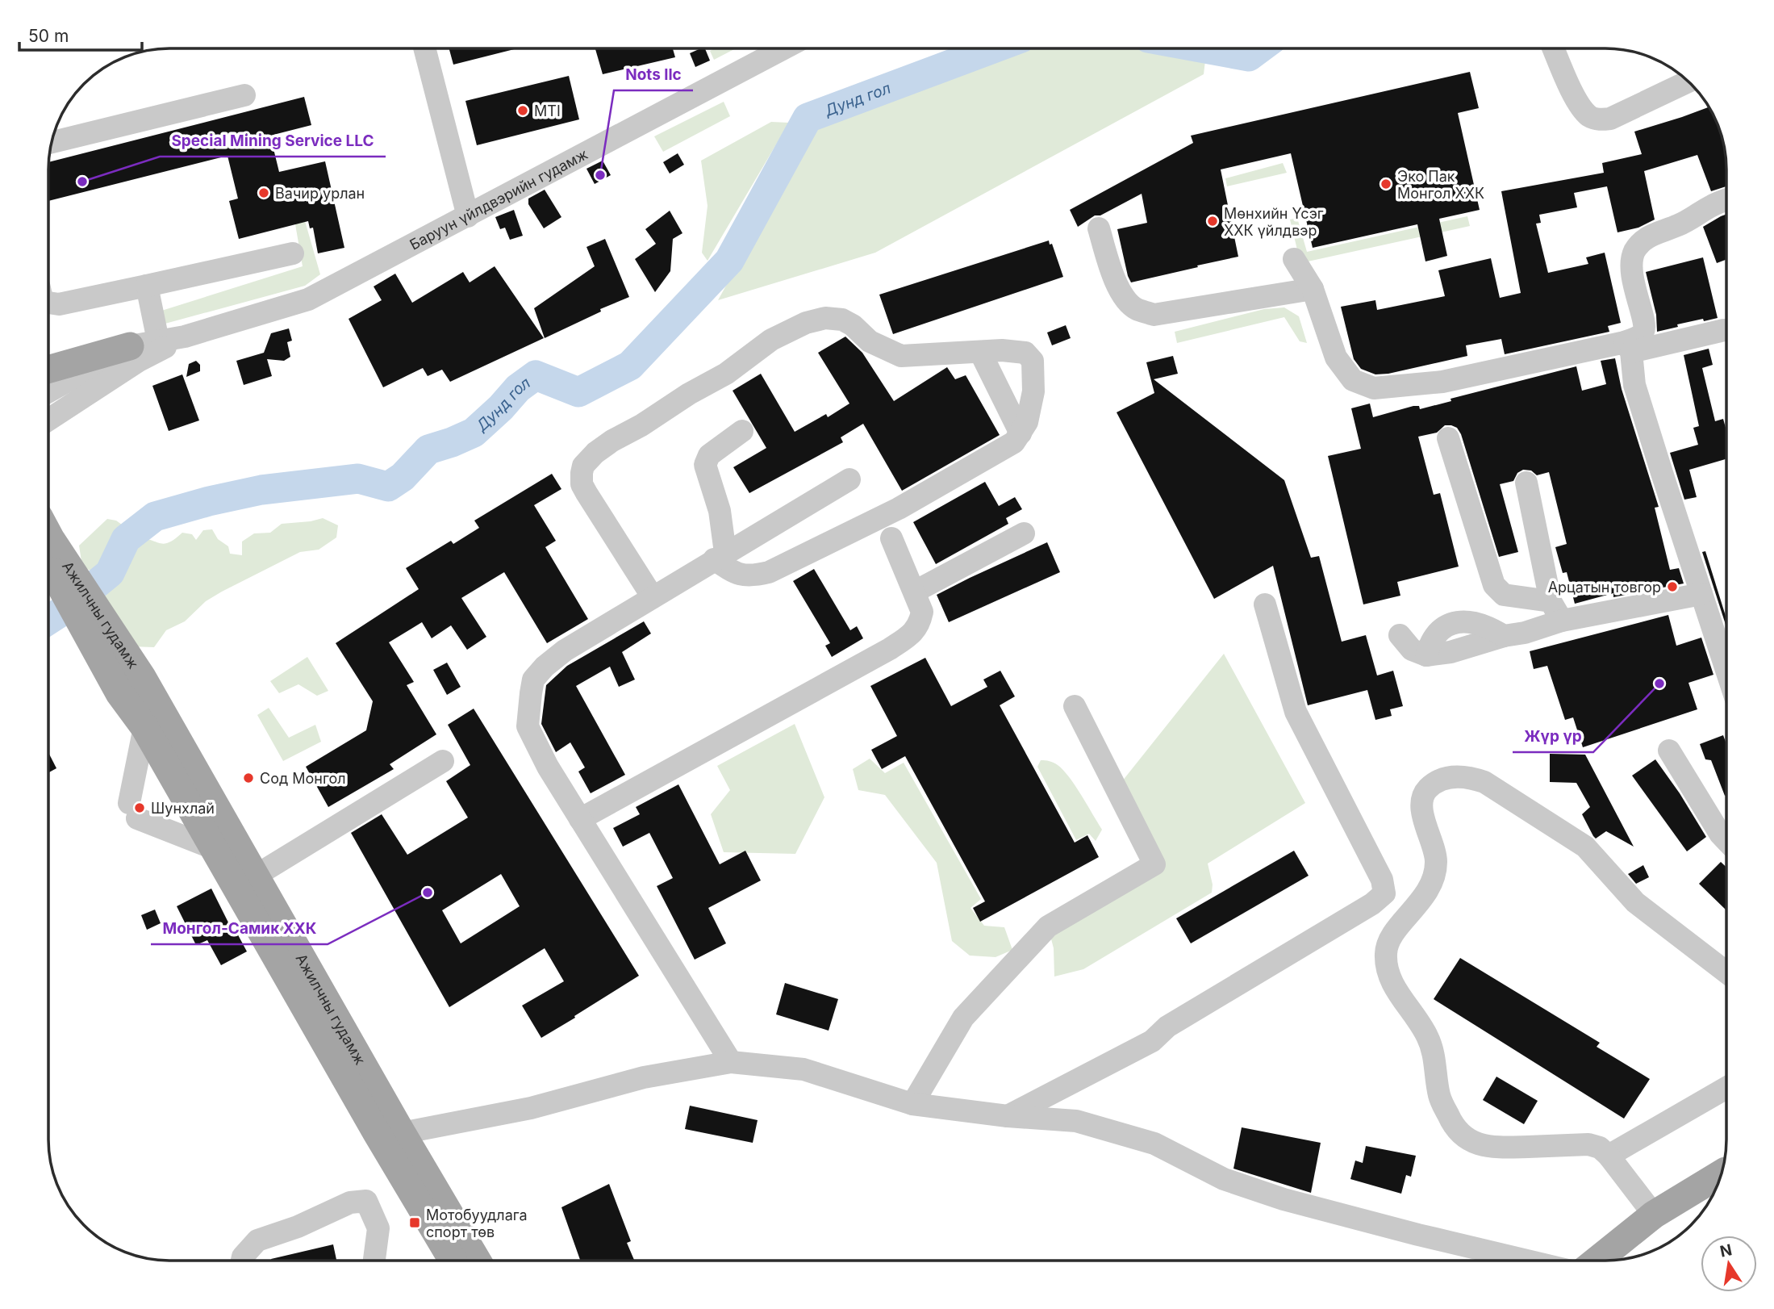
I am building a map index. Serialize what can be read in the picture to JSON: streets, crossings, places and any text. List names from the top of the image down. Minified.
{"streets":{"main road":["Ажилчны гудамж"],"street":["Баруун үйлдвэрийн гудамж"]},"water":["Дунд гол"],"places":{"other":["MTI","Nots llc","Special Mining Service LLC","Эко Пак Монгол ХХК","Вачир урлан","Мөнхийн Үсэг ХХК үйлдвэр","Арцатын товгор","Жүр үр","Сод Монгол","Шунхлай","Монгол-Самик ХХК"],"transit":["Мотобуудлага спорт төв"]},"scale_bar":"50 m","north":"top"}
